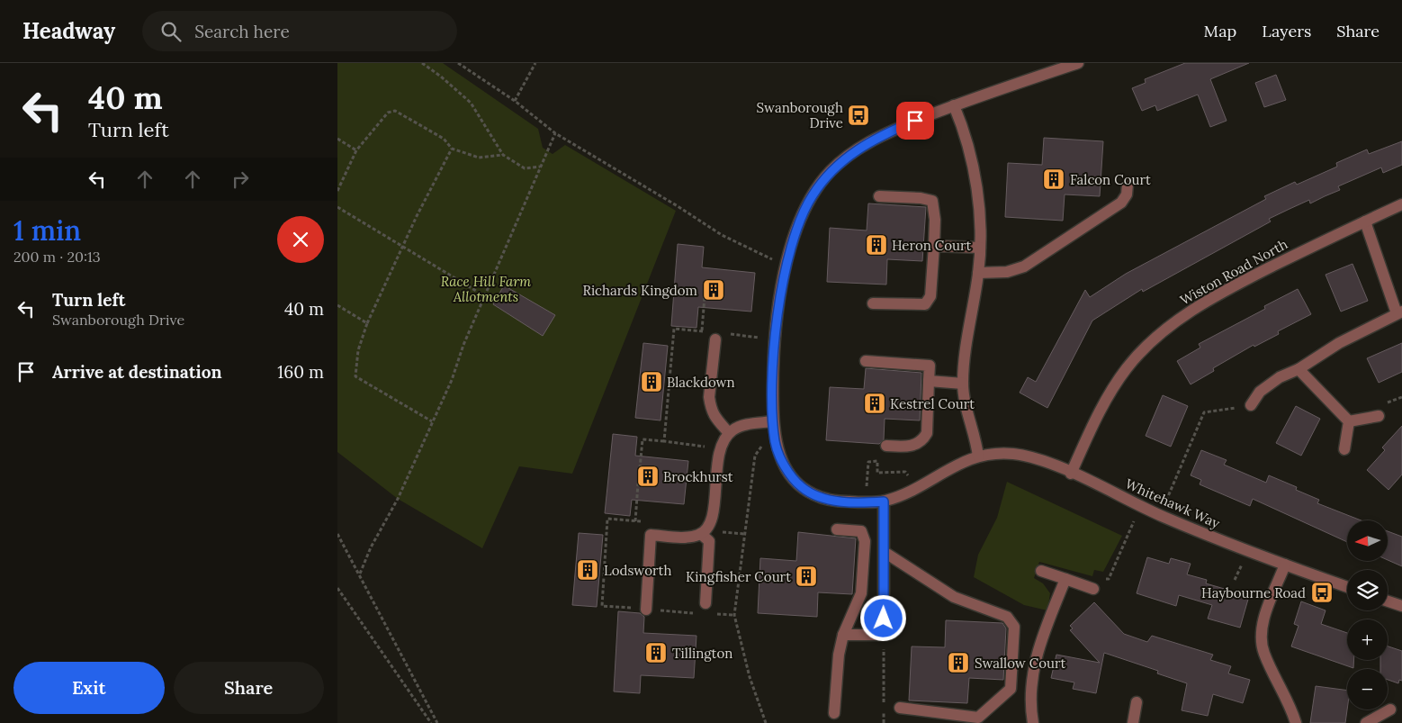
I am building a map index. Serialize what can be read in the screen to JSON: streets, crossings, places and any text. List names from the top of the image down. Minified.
{"streets":{"street":["Wiston Road North","Whitehawk Way"]},"crossings":[["Wiston Road North","Whitehawk Way"]],"parks":["Race Hill Farm Allotments"],"places":{"bus stop":["Swanborough Drive","Haybourne Road"],"building":["Falcon Court","Heron Court","Richards Kingdom","Blackdown","Kestrel Court","Brockhurst","Lodsworth","Kingfisher Court","Tillington","Swallow Court"]},"north":"left","page":{"header":"Headway","search":"Search here","nav":["Map","Layers","Share"],"turn":["40 m","Turn left"],"heading":["1 min","200 m · 20:13"],"list":[{"name":"Turn left","note":"Swanborough Drive","value":"40 m"},{"name":"Arrive at destination","value":"160 m"}],"map_buttons":["+","−"],"buttons":["Exit","Share"]}}
